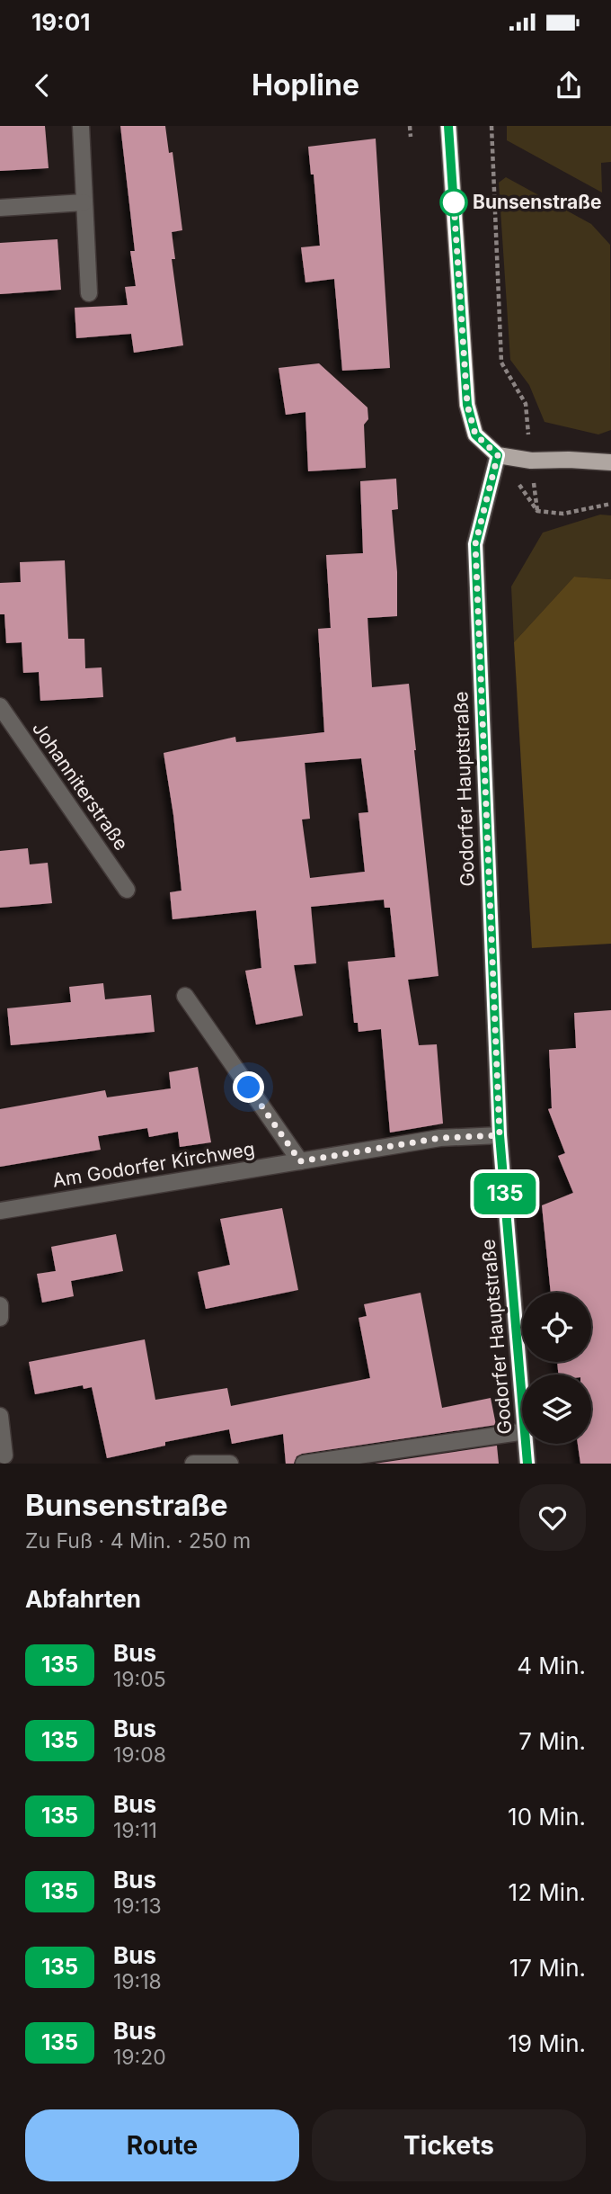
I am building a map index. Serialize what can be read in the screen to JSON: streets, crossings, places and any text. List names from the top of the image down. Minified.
{"streets":{"street":["Johanniterstraße","Godorfer Hauptstraße","Am Godorfer Kirchweg"]},"crossings":[["Godorfer Hauptstraße","Am Godorfer Kirchweg"]],"places":["Bunsenstraße"],"lines":["bus line 135"],"page":{"status":"19:01","header":"Hopline","on_map":"135","heading":[["Bunsenstraße","Zu Fuß · 4 Min. · 250 m"],"Abfahrten"],"list":[{"mark":"135","name":"Bus","note":"19:05","value":"4 Min."},{"mark":"135","name":"Bus","note":"19:08","value":"7 Min."},{"mark":"135","name":"Bus","note":"19:11","value":"10 Min."},{"mark":"135","name":"Bus","note":"19:13","value":"12 Min."},{"mark":"135","name":"Bus","note":"19:18","value":"17 Min."},{"mark":"135","name":"Bus","note":"19:20","value":"19 Min."}],"buttons":["Route","Tickets"]}}
